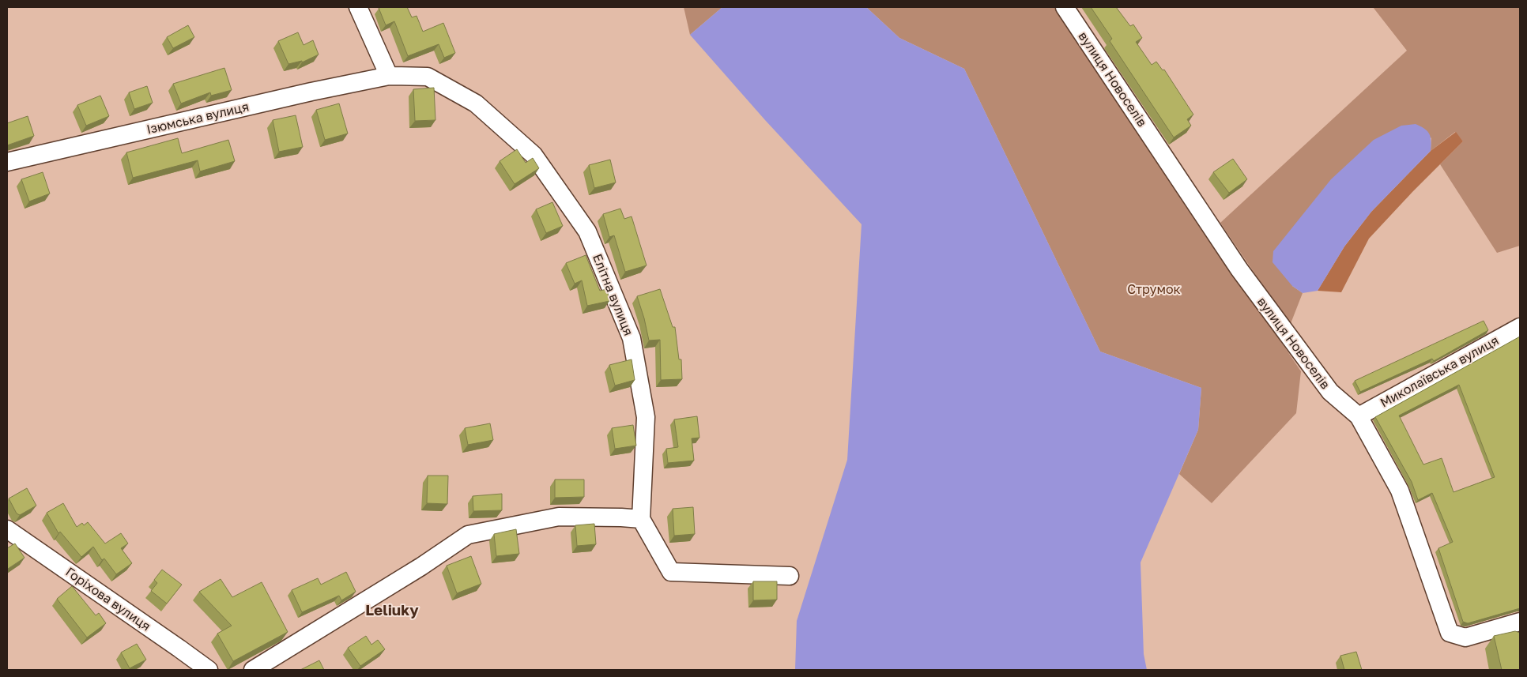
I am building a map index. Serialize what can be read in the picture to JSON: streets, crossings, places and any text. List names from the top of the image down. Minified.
{"streets":{"street":["вулиця Новоселів","Ізюмська вулиця","Елітна вулиця","Миколаївська вулиця","Горіхова вулиця"]},"crossings":[["вулиця Новоселів","Миколаївська вулиця"],["Ізюмська вулиця","Елітна вулиця"]],"districts":["Leliuky"],"parks":["Струмок"]}
